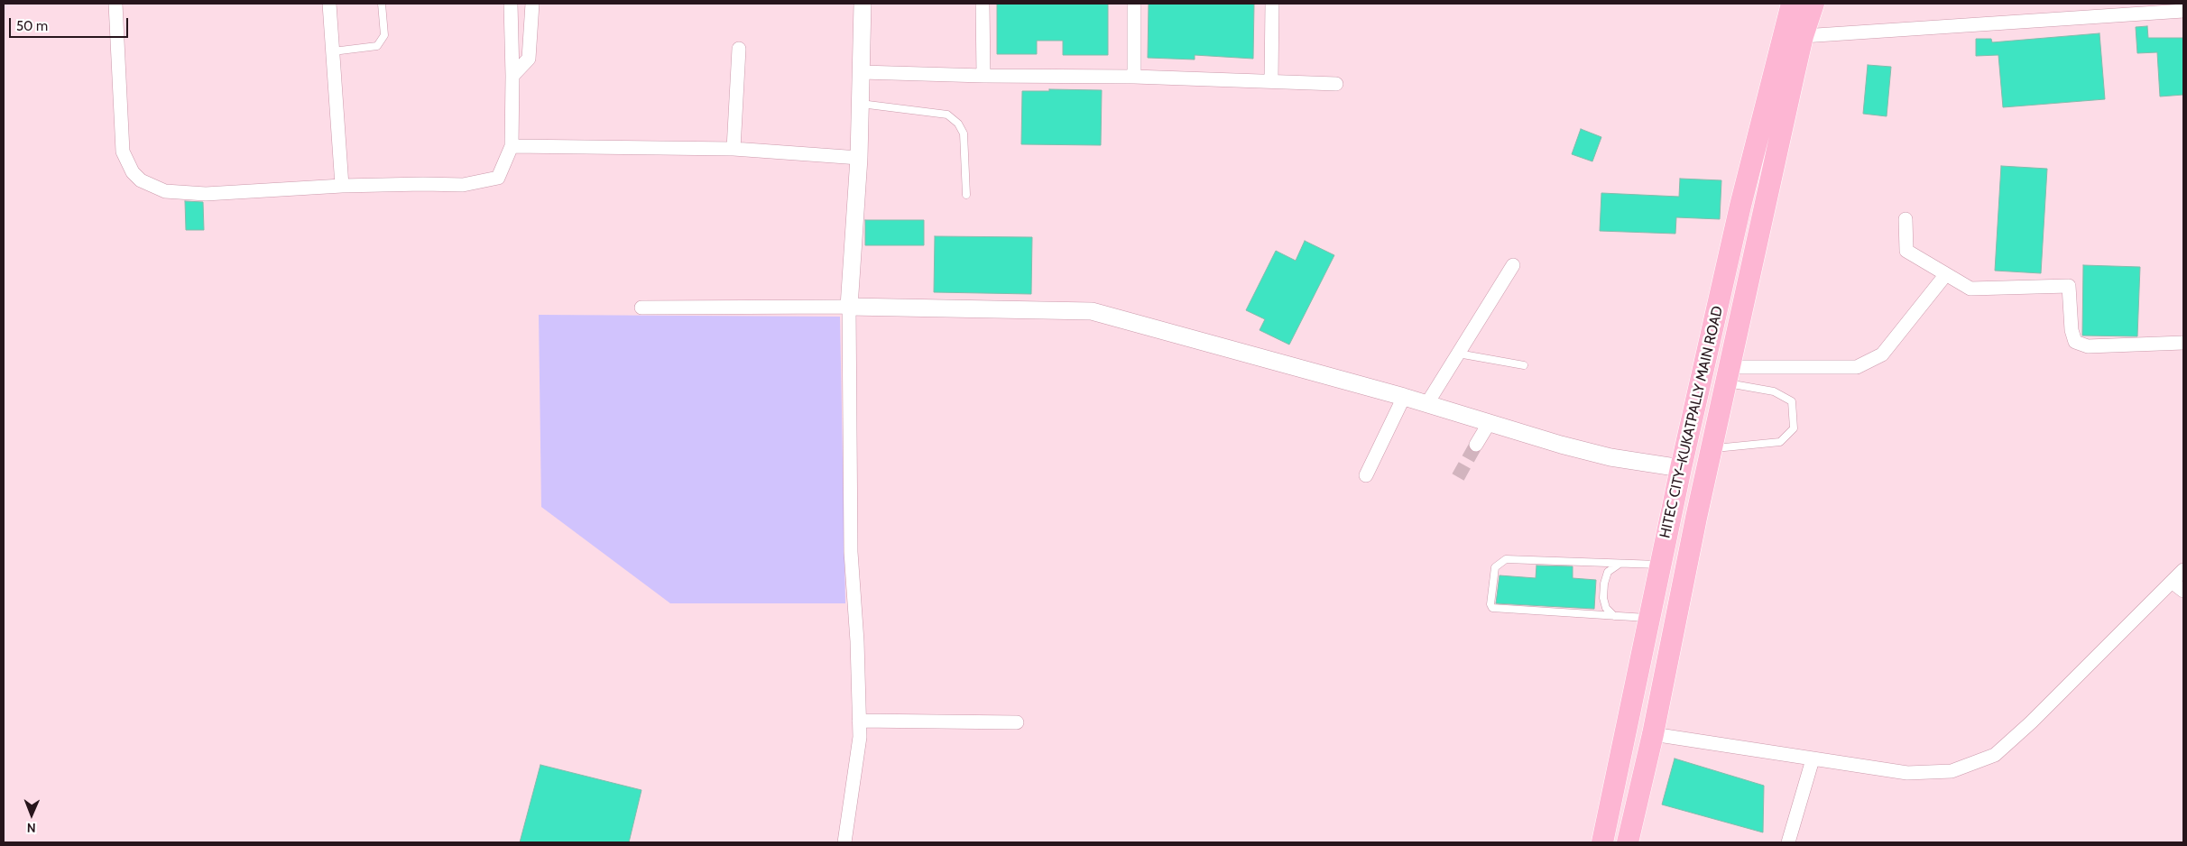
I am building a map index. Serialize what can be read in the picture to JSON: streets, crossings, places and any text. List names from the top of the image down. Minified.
{"streets":{"main road":["HITEC CITY–KUKATPALLY MAIN ROAD"]},"scale_bar":"50 m","north":"bottom"}
